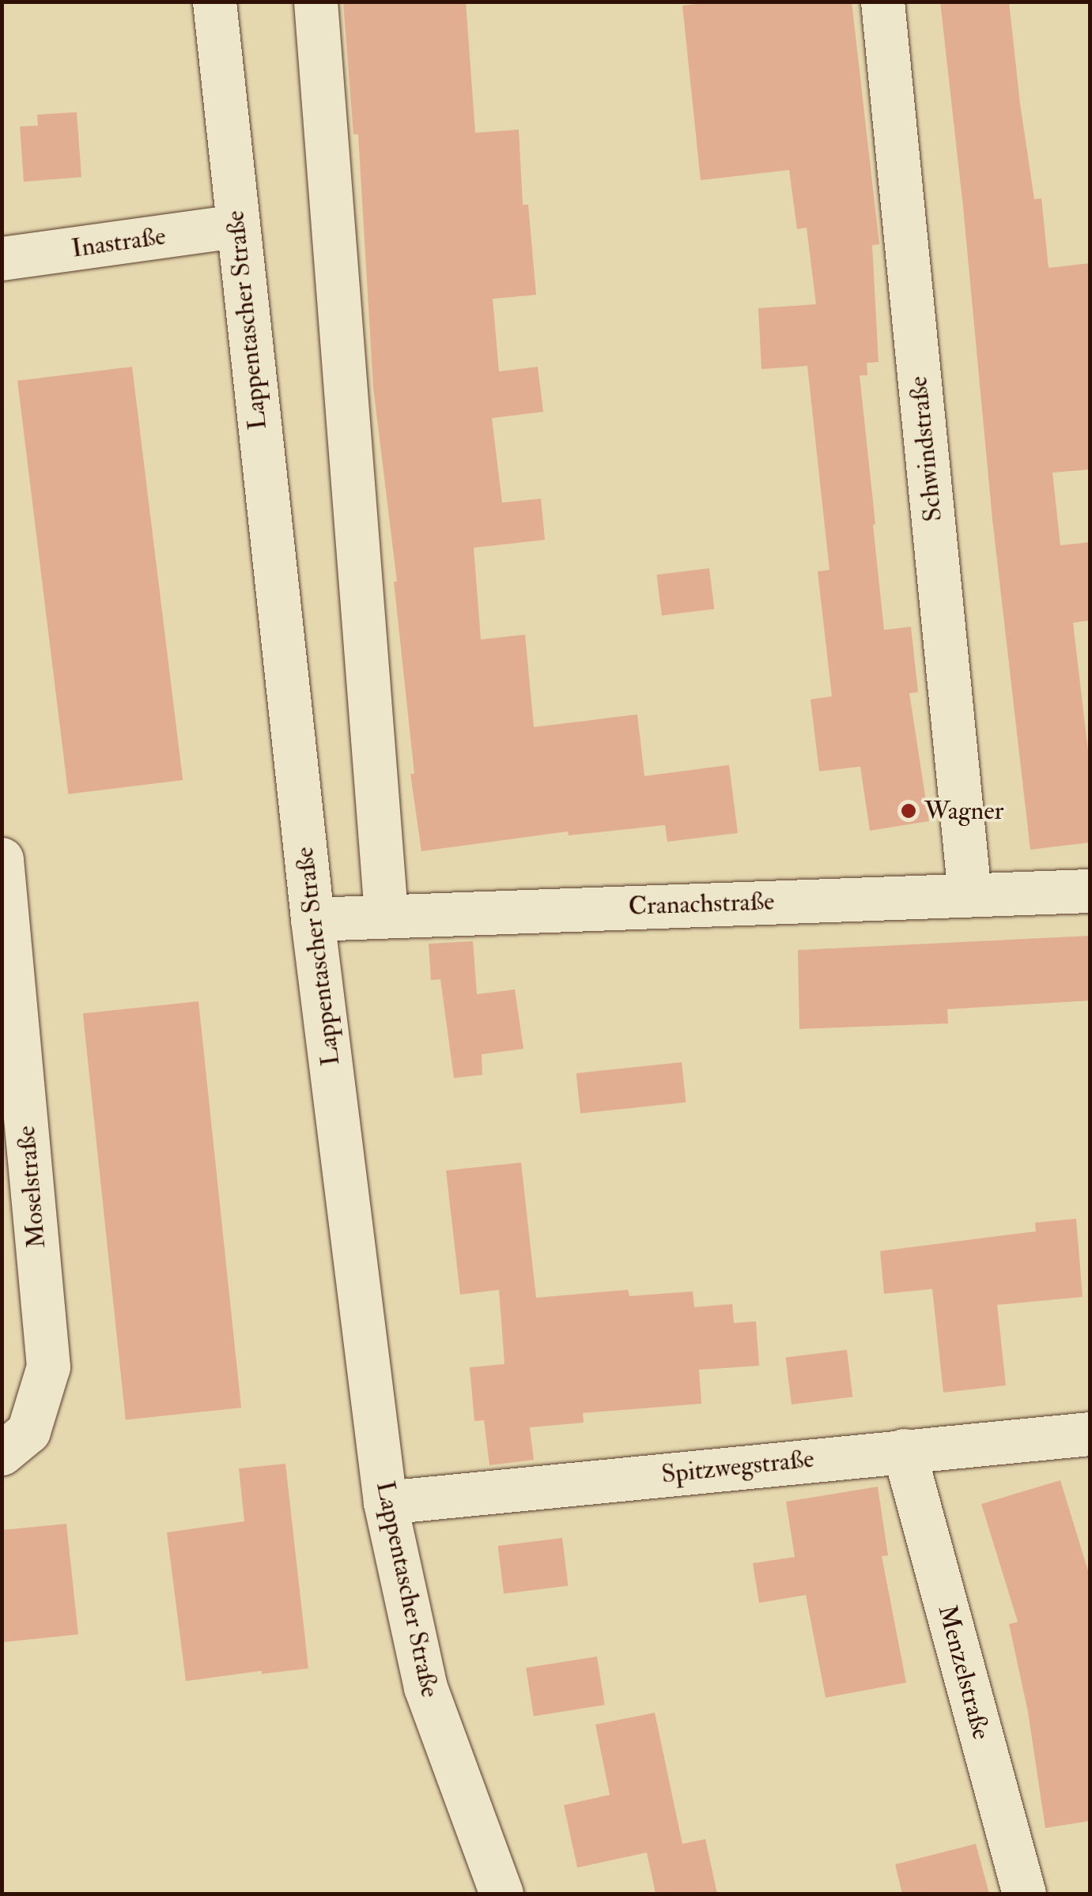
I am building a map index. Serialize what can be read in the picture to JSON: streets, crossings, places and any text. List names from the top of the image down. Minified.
{"streets":{"street":["Inastraße","Lappentascher Straße","Schwindstraße","Cranachstraße","Moselstraße","Spitzwegstraße","Menzelstraße"]},"crossings":[["Inastraße","Lappentascher Straße"],["Lappentascher Straße","Cranachstraße"],["Lappentascher Straße","Spitzwegstraße"],["Schwindstraße","Cranachstraße"],["Spitzwegstraße","Menzelstraße"]],"places":["Wagner"]}
